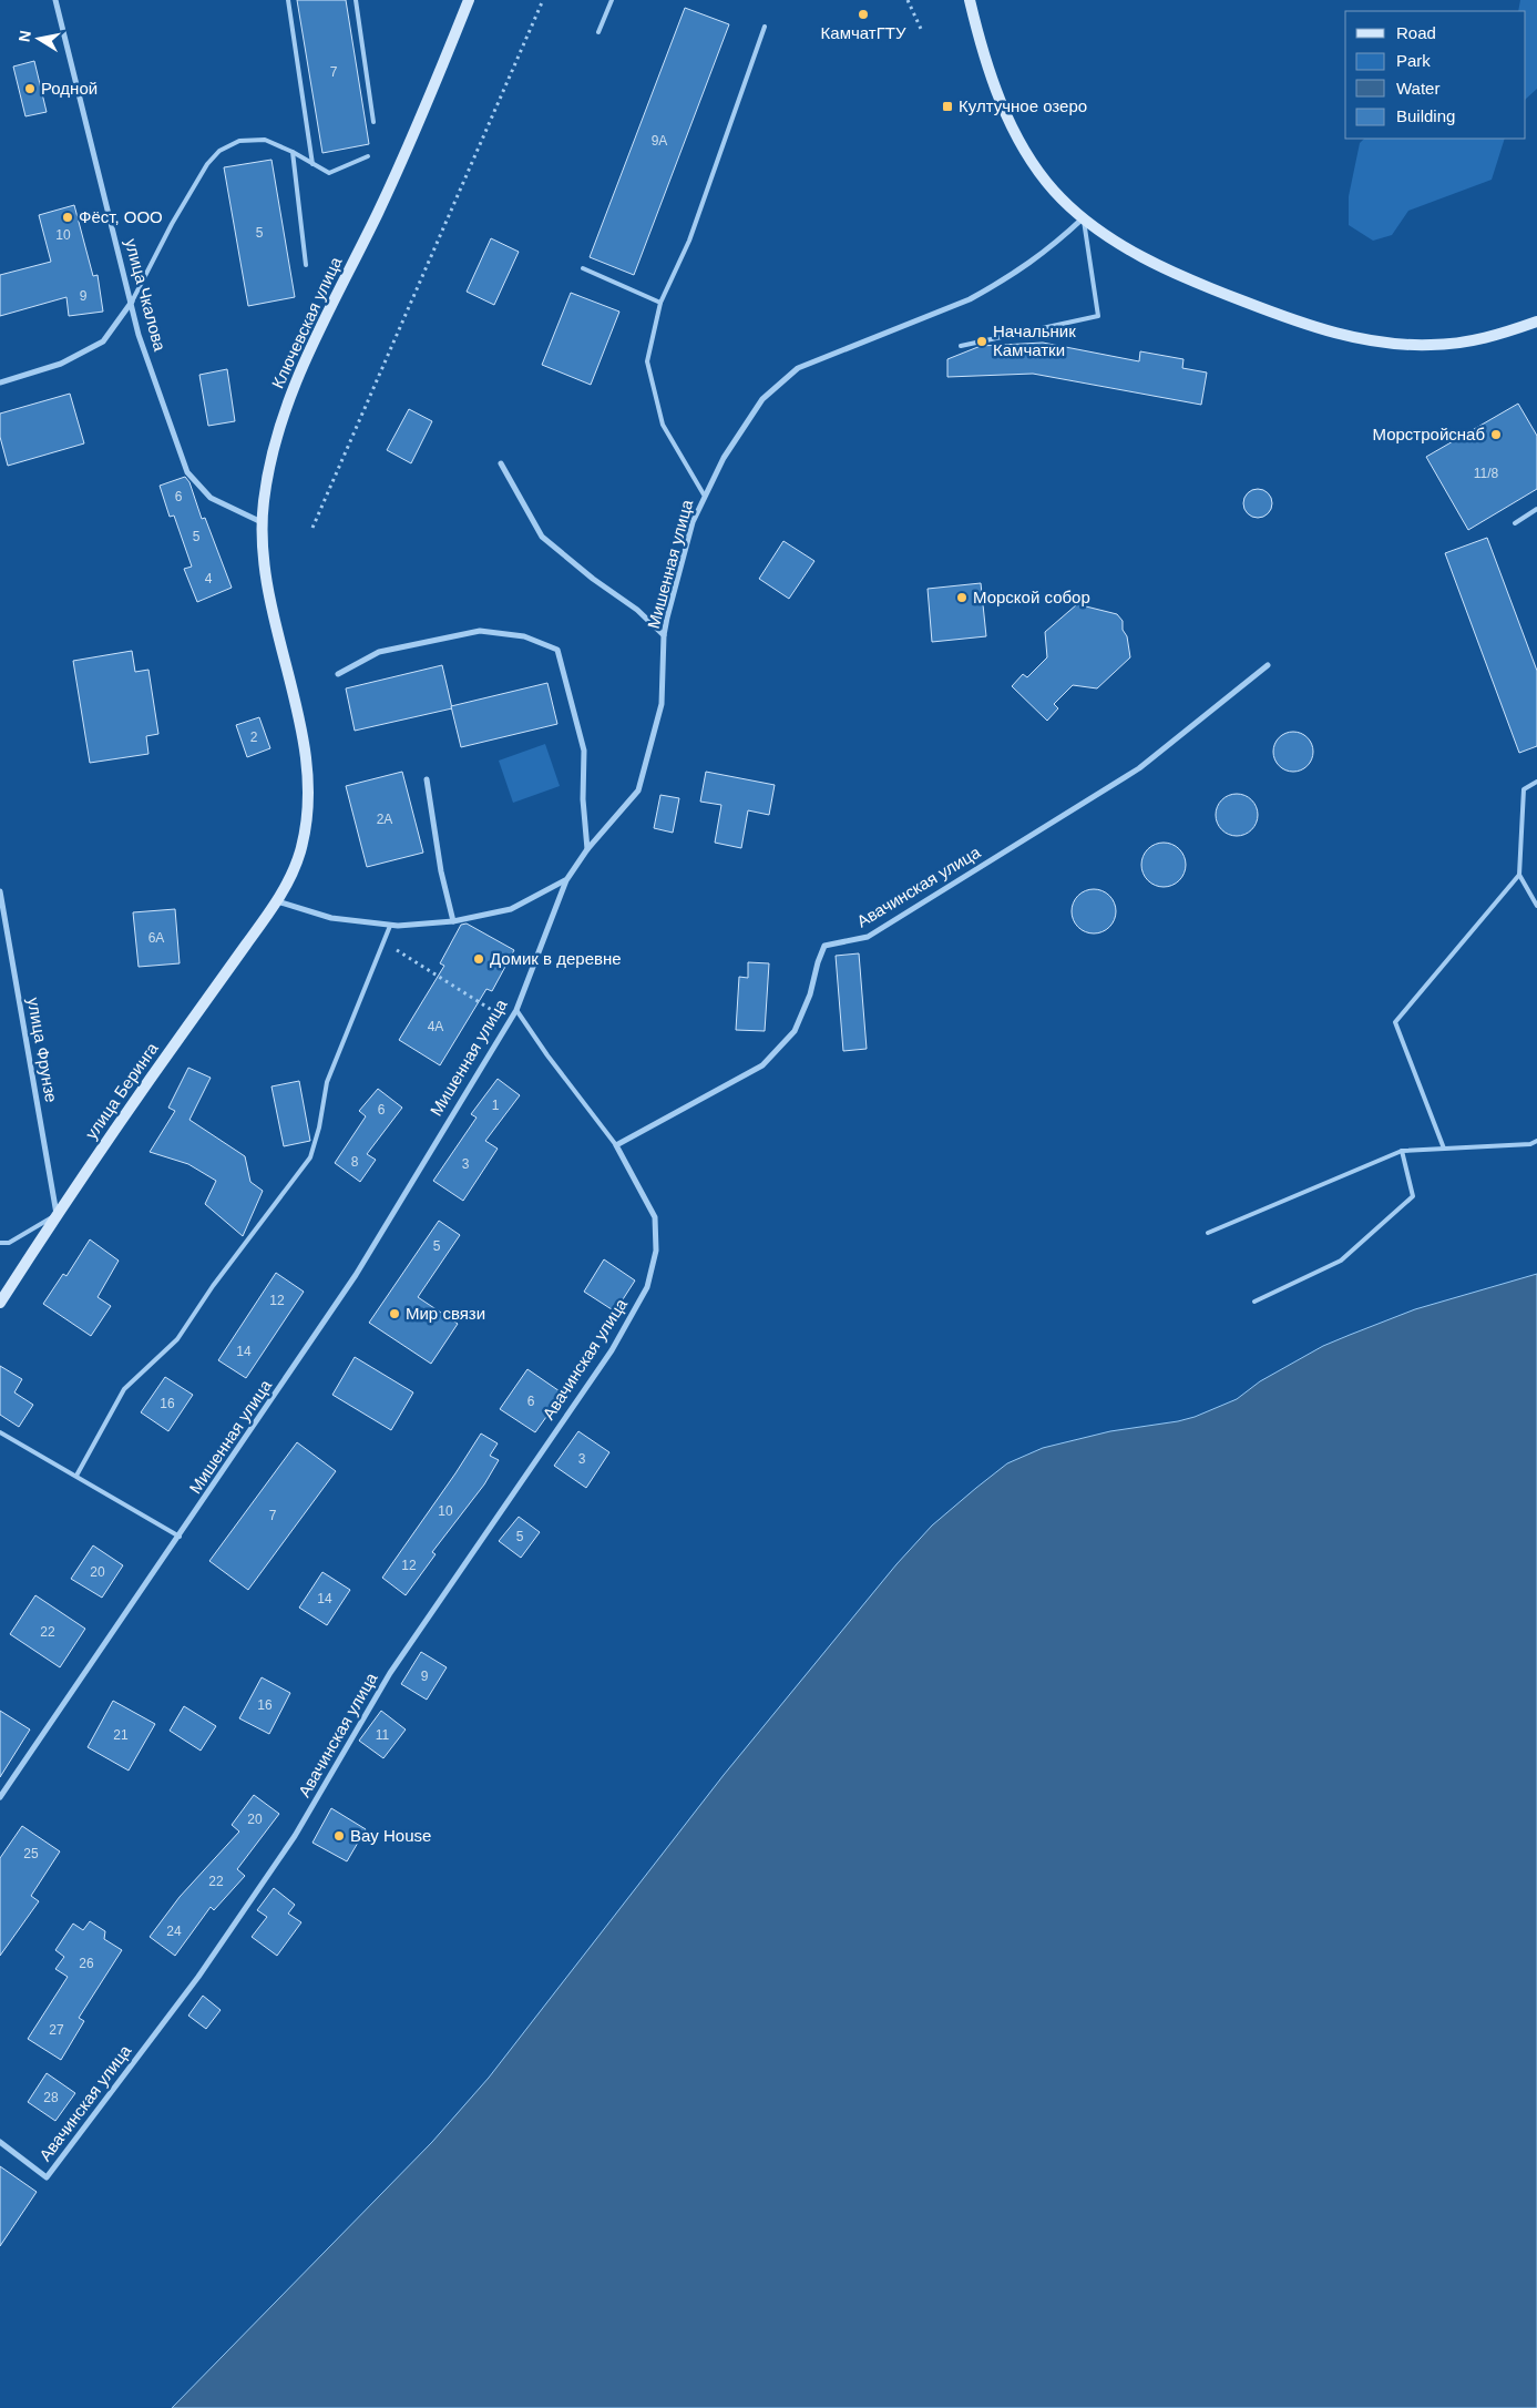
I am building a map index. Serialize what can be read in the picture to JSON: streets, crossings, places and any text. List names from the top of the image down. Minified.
{"streets":{"main road":["Ключевская улица","улица Беринга"],"street":["улица Чкалова","Мишенная улица","Авачинская улица","улица Фрунзе"]},"crossings":[["улица Чкалова","Ключевская улица"],["Ключевская улица","улица Беринга"],["улица Фрунзе","улица Беринга"]],"places":{"other":["КамчатГТУ","Родной","Фёст, ООО","Начальник Камчатки","Морстройснаб","Морской собор","Домик в деревне","Мир связи","Bay House"],"transit":["Култучное озеро"]},"house_numbers":["7","9А","5","10","9","11/8","6","5","4","2","2А","6А","4А","1","6","8","3","5","12","14","6","16","3","10","7","5","12","20","14","22","9","16","21","11","20","25","22","24","26","27","28"],"legend":["Road","Park","Water","Building"],"north":"left"}
